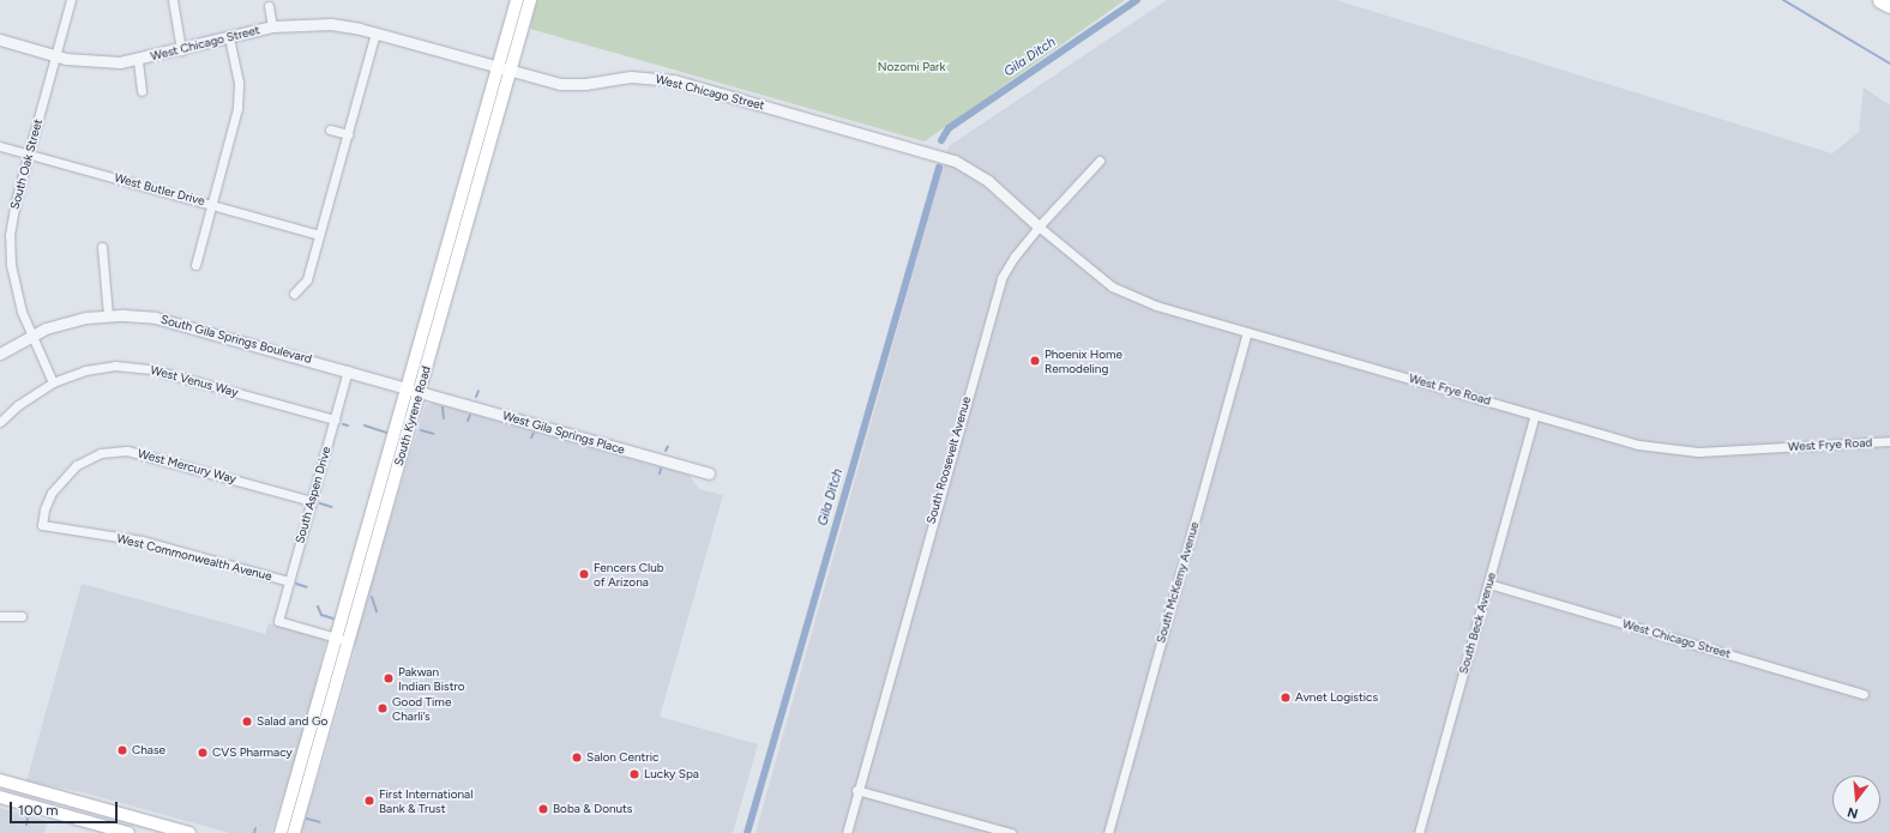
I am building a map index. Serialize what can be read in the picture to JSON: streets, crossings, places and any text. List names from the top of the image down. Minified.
{"streets":{"main road":["South Kyrene Road"],"street":["West Chicago Street","South Oak Street","West Butler Drive","South Gila Springs Boulevard","West Venus Way","West Frye Road","West Gila Springs Place","South Roosevelt Avenue","West Mercury Way","South Aspen Drive","West Commonwealth Avenue","South McKemy Avenue","South Beck Avenue"]},"crossings":[["West Chicago Street","South Oak Street"],["West Chicago Street","West Frye Road"],["West Chicago Street","South Kyrene Road"],["West Chicago Street","South Roosevelt Avenue"],["West Chicago Street","South Beck Avenue"],["South Oak Street","West Butler Drive"],["South Oak Street","South Gila Springs Boulevard"],["South Oak Street","West Venus Way"],["South Gila Springs Boulevard","South Kyrene Road"],["South Gila Springs Boulevard","West Gila Springs Place"],["South Gila Springs Boulevard","South Aspen Drive"],["West Venus Way","South Aspen Drive"],["West Frye Road","South Roosevelt Avenue"],["West Frye Road","South McKemy Avenue"],["West Frye Road","South Beck Avenue"],["South Kyrene Road","West Gila Springs Place"],["South Kyrene Road","South Aspen Drive"],["West Mercury Way","South Aspen Drive"],["West Mercury Way","West Commonwealth Avenue"],["South Aspen Drive","West Commonwealth Avenue"]],"water":["Gila Ditch"],"parks":["Nozomi Park"],"places":["Phoenix Home Remodeling","Fencers Club of Arizona","Pakwan Indian Bistro","Avnet Logistics","Good Time Charli’s","Salad and Go","Chase","CVS Pharmacy","Salon Centric","Lucky Spa","First International Bank & Trust","Boba & Donuts"],"scale_bar":"100 m","north":"bottom"}
